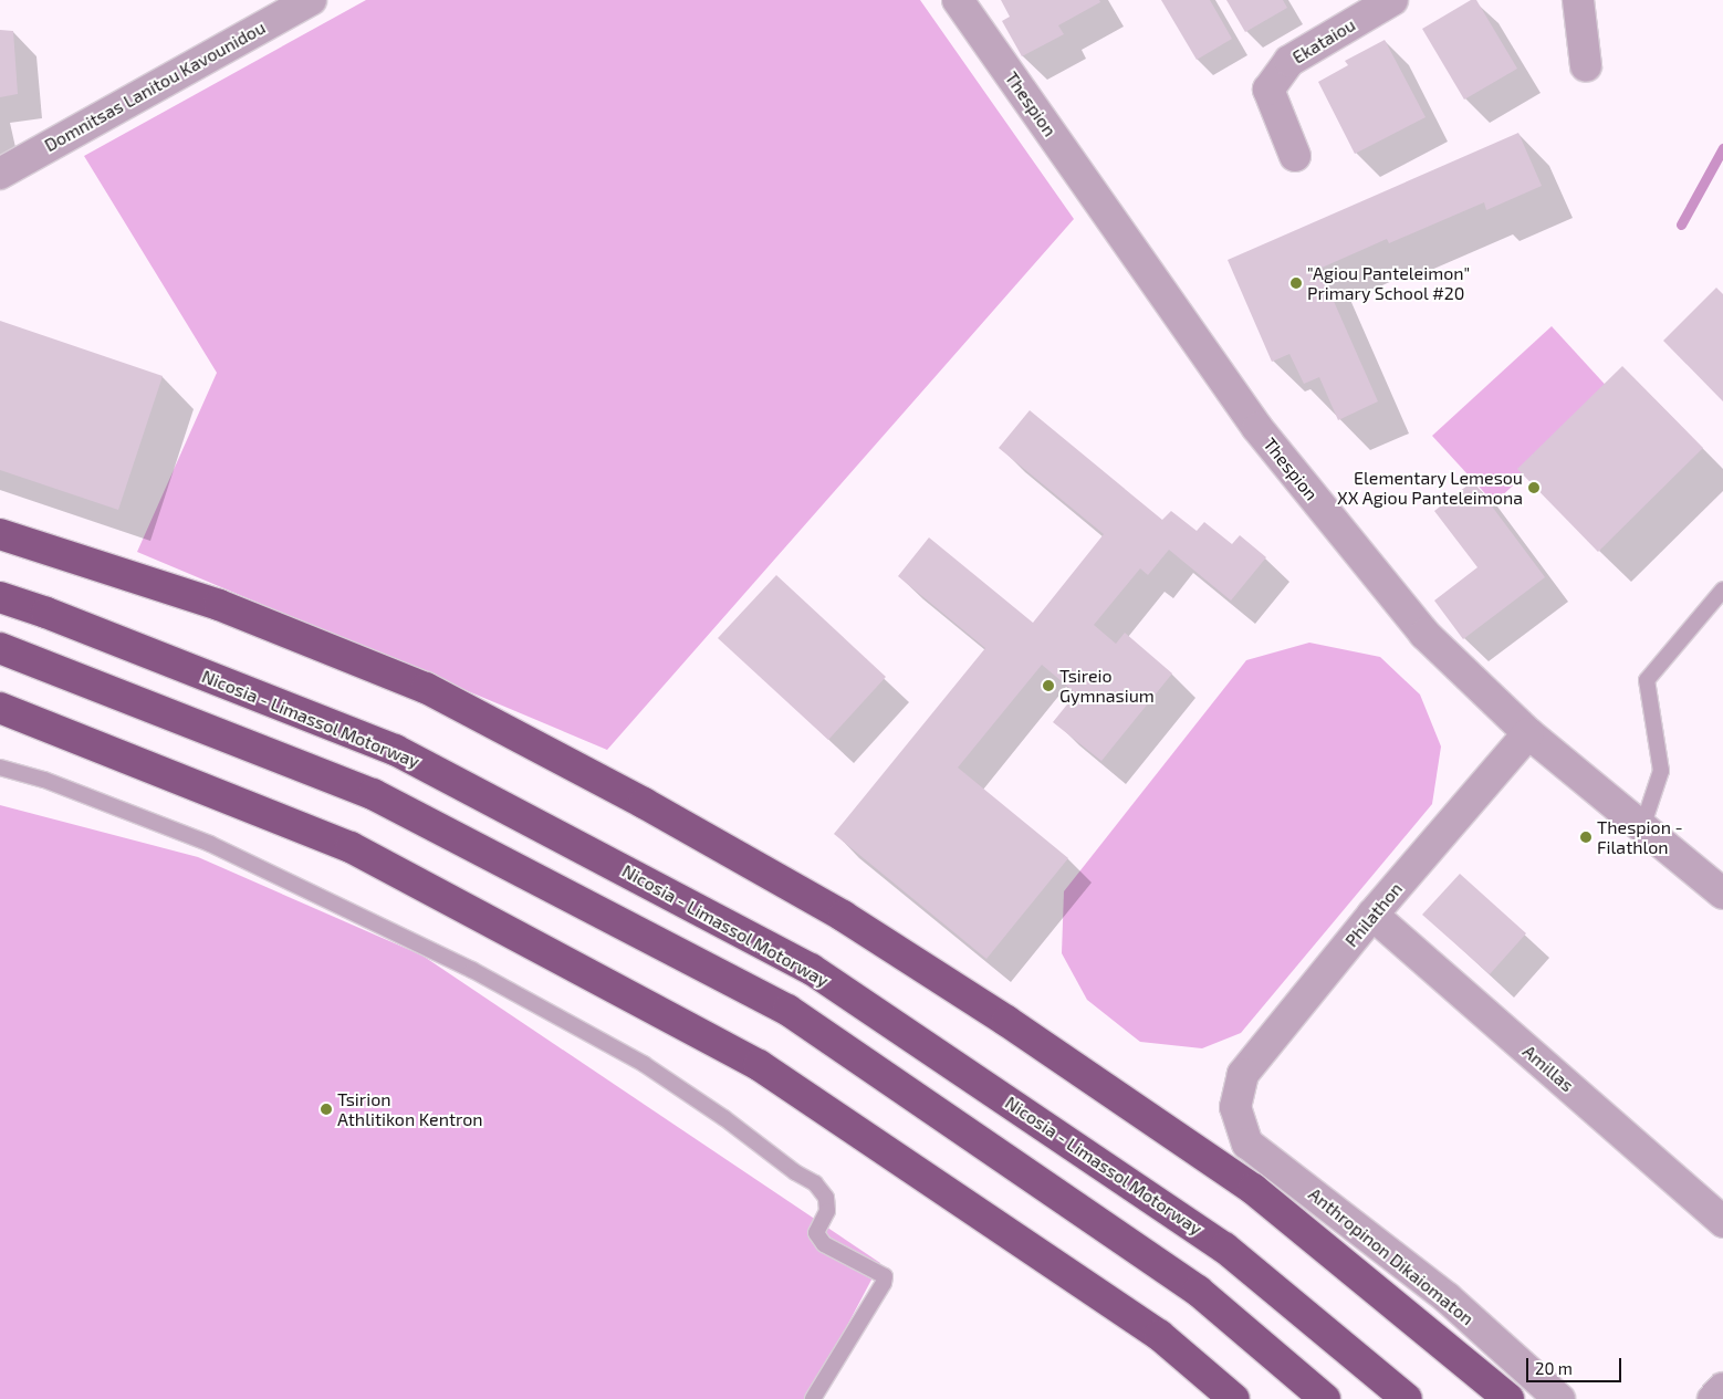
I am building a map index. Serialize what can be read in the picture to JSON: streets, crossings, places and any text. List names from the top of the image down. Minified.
{"streets":{"highway":["Nicosia - Limassol Motorway"],"street":["Ekataiou","Domnitsas Lanitou Kavounidou","Thespion","Philathon","Amillas","Anthropinon Dikaiomaton"]},"crossings":[["Thespion","Philathon"],["Philathon","Amillas"],["Philathon","Anthropinon Dikaiomaton"]],"places":["\"Agiou Panteleimon\" Primary School #20","Elementary Lemesou XX Agiou Panteleimona","Tsireio Gymnasium","Thespion - Filathlon","Tsirion Athlitikon Kentron"],"scale_bar":"20 m"}
